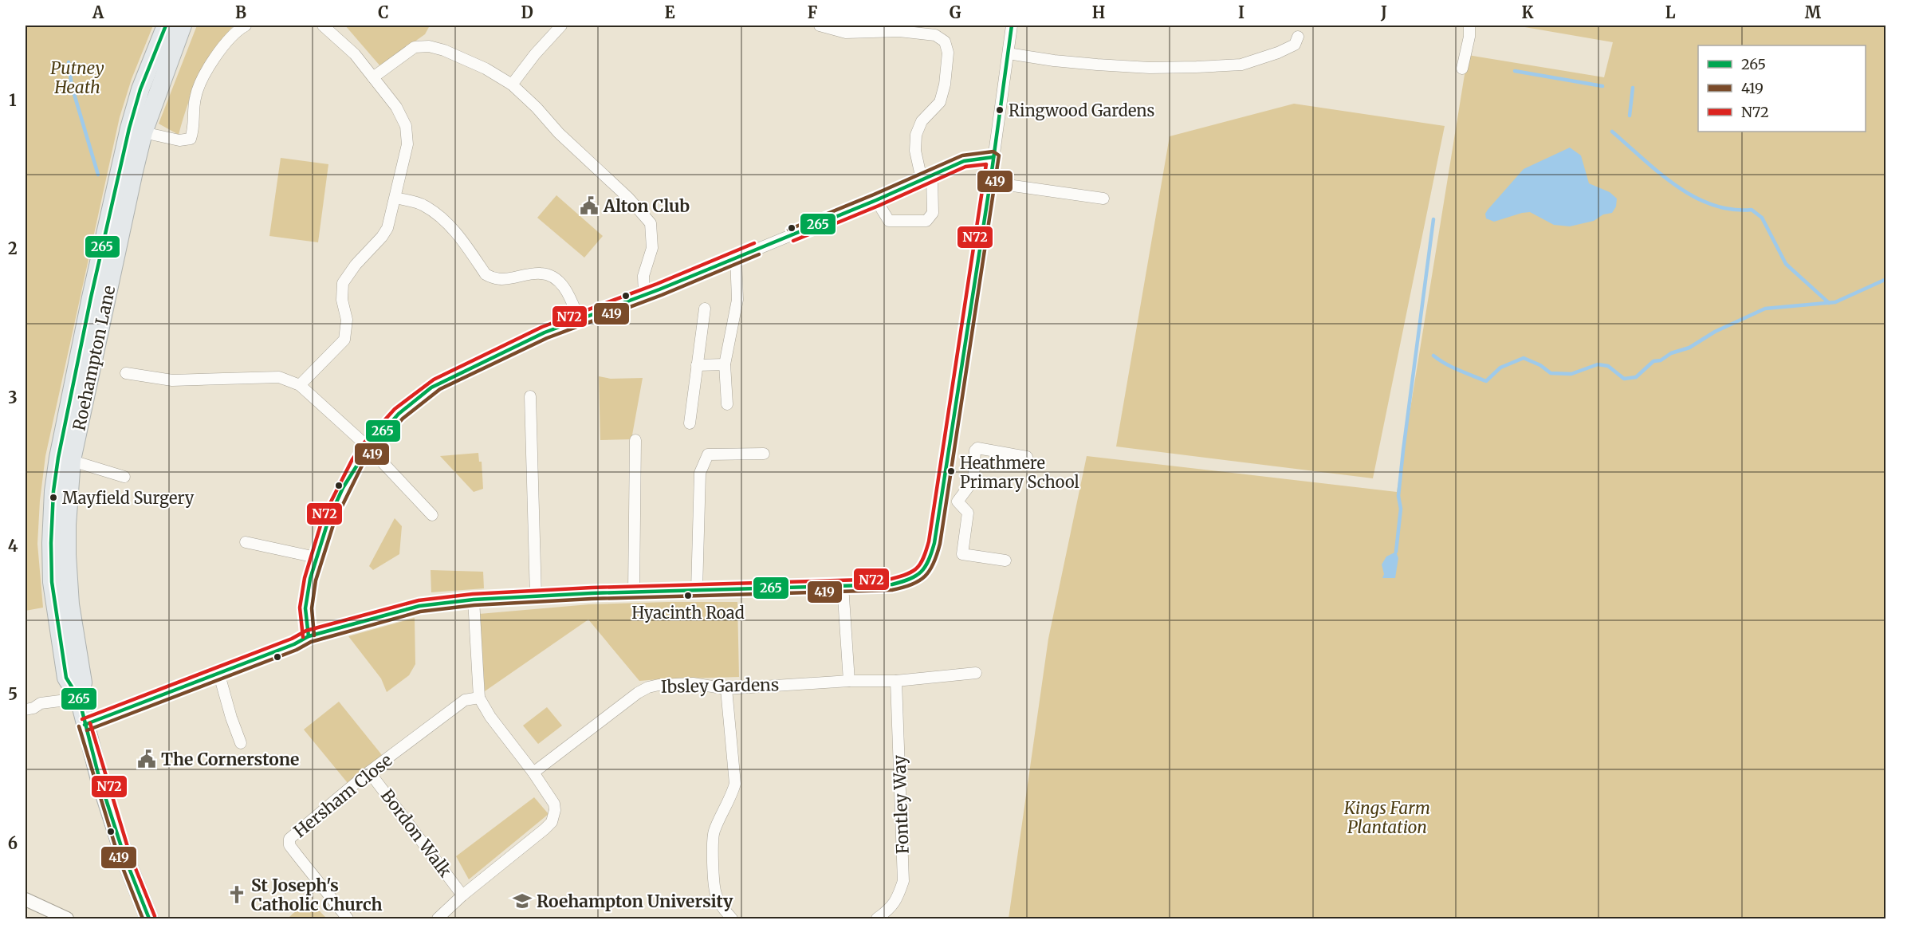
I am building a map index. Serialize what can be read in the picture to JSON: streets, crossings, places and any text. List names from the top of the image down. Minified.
{"streets":{"highway":["Roehampton Lane"],"street":["Ibsley Gardens","Hersham Close","Fontley Way","Bordon Walk"]},"crossings":[["Ibsley Gardens","Fontley Way"],["Hersham Close","Bordon Walk"]],"parks":["Putney Heath","Kings Farm Plantation"],"places":{"other":["Ringwood Gardens","Heathmere Primary School","Mayfield Surgery","Hyacinth Road"],"public building":["Alton Club","The Cornerstone"],"church":["St Joseph's Catholic Church"],"school or university":["Roehampton University"]},"lines":["transit line 265","transit line 419","transit line N72"],"legend":["265","419","N72"],"grid":{"columns":["A","B","C","D","E","F","G","H","I","J","K","L","M"],"rows":["1","2","3","4","5","6"]}}
